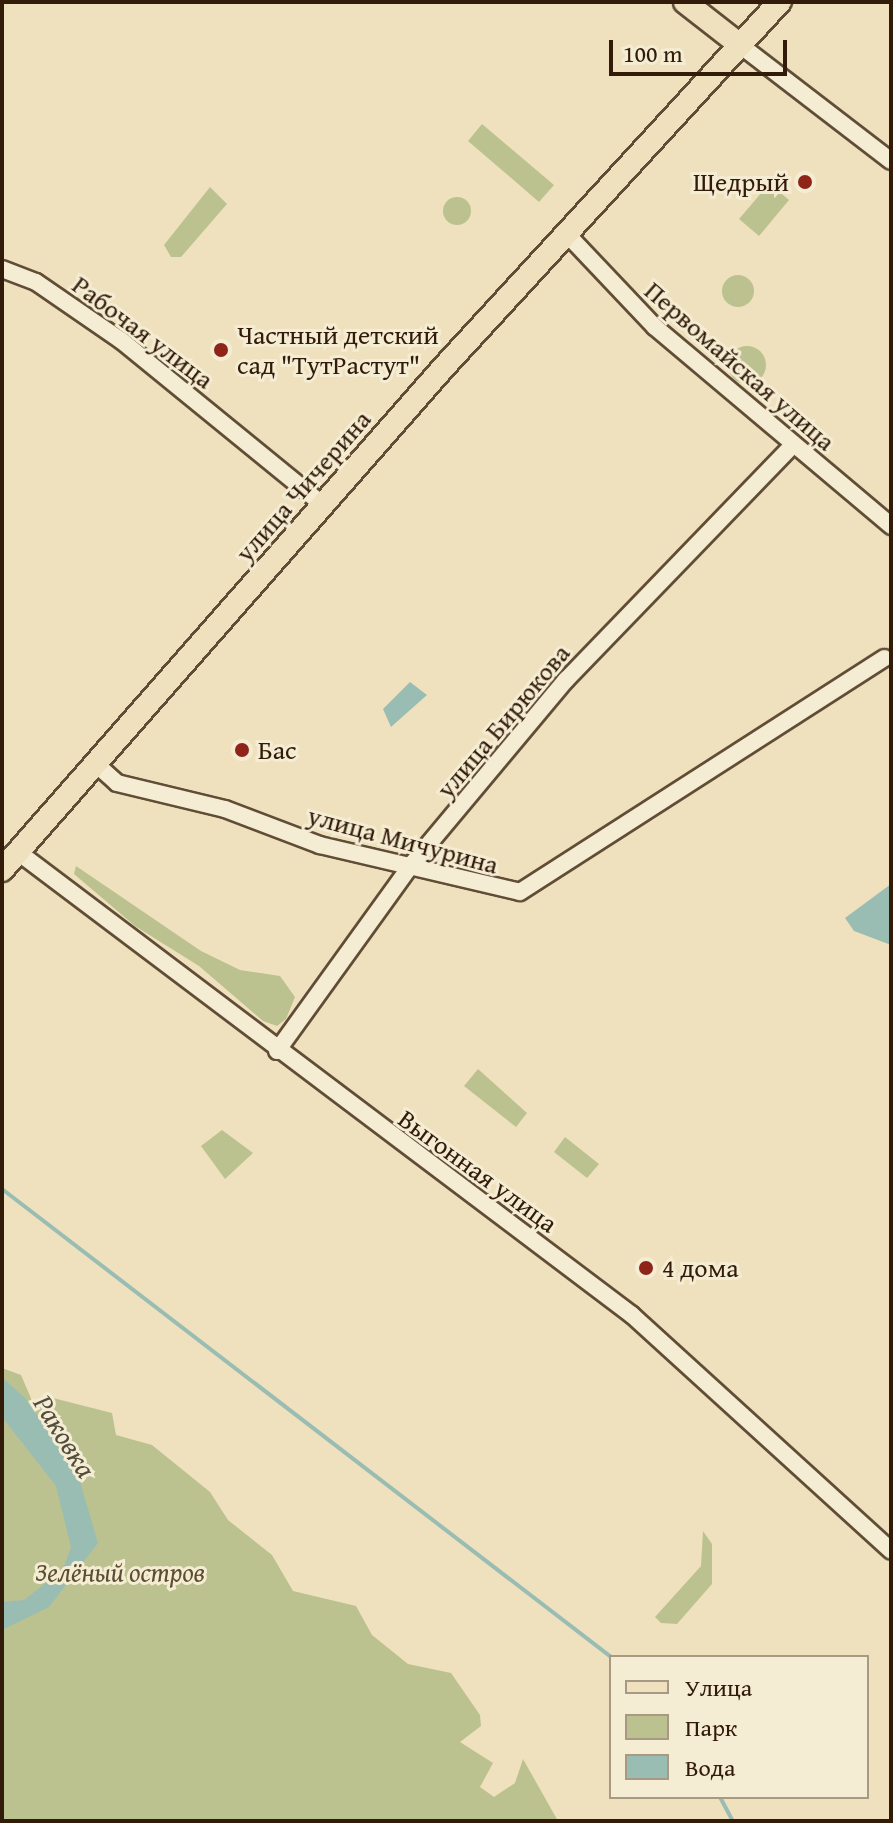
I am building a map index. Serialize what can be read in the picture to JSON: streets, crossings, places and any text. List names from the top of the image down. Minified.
{"streets":{"main road":["улица Чичерина"],"street":["Рабочая улица","Первомайская улица","улица Бирюкова","улица Мичурина","Выгонная улица"]},"crossings":[["Рабочая улица","улица Чичерина"],["Первомайская улица","улица Чичерина"],["Первомайская улица","улица Бирюкова"],["улица Чичерина","улица Мичурина"],["улица Чичерина","Выгонная улица"],["улица Бирюкова","улица Мичурина"],["улица Бирюкова","Выгонная улица"]],"water":["Раковка"],"parks":["Зелёный остров"],"places":["Щедрый","Частный детский сад \"ТутРастут\"","Бас","4 дома"],"legend":["Улица","Парк","Вода"],"scale_bar":"100 m"}
